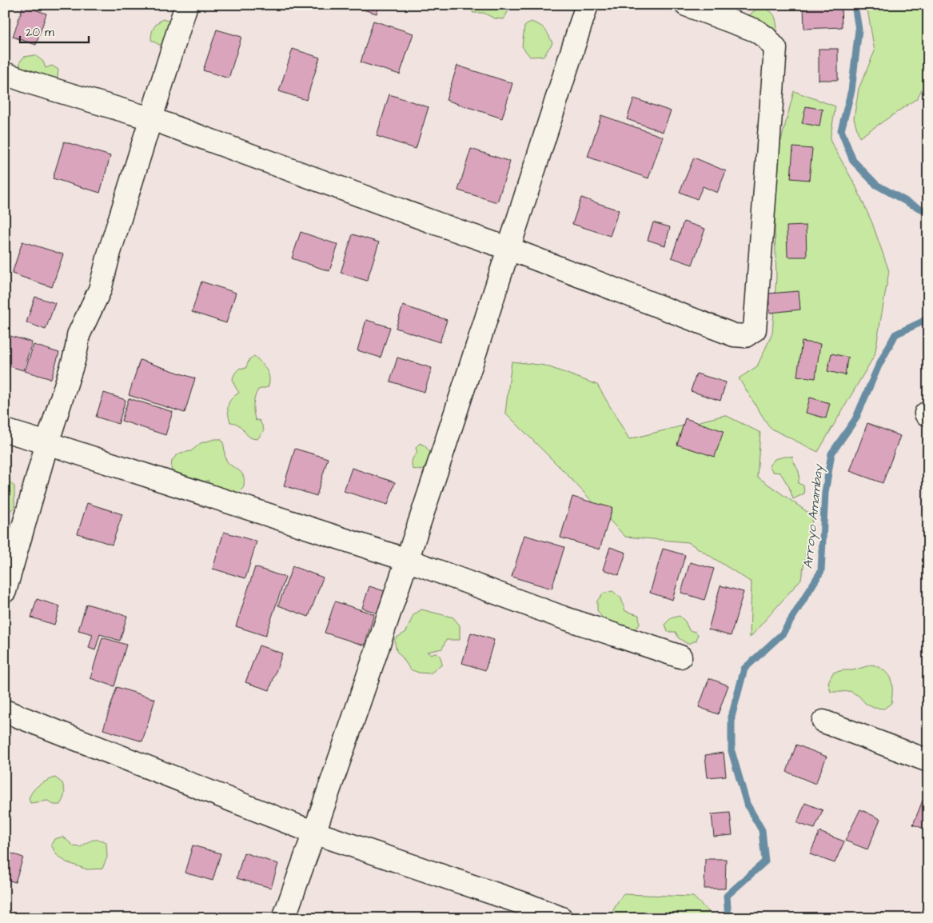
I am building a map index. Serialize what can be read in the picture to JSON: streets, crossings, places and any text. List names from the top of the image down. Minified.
{"water":["Arroyo Amambay"],"scale_bar":"20 m"}
